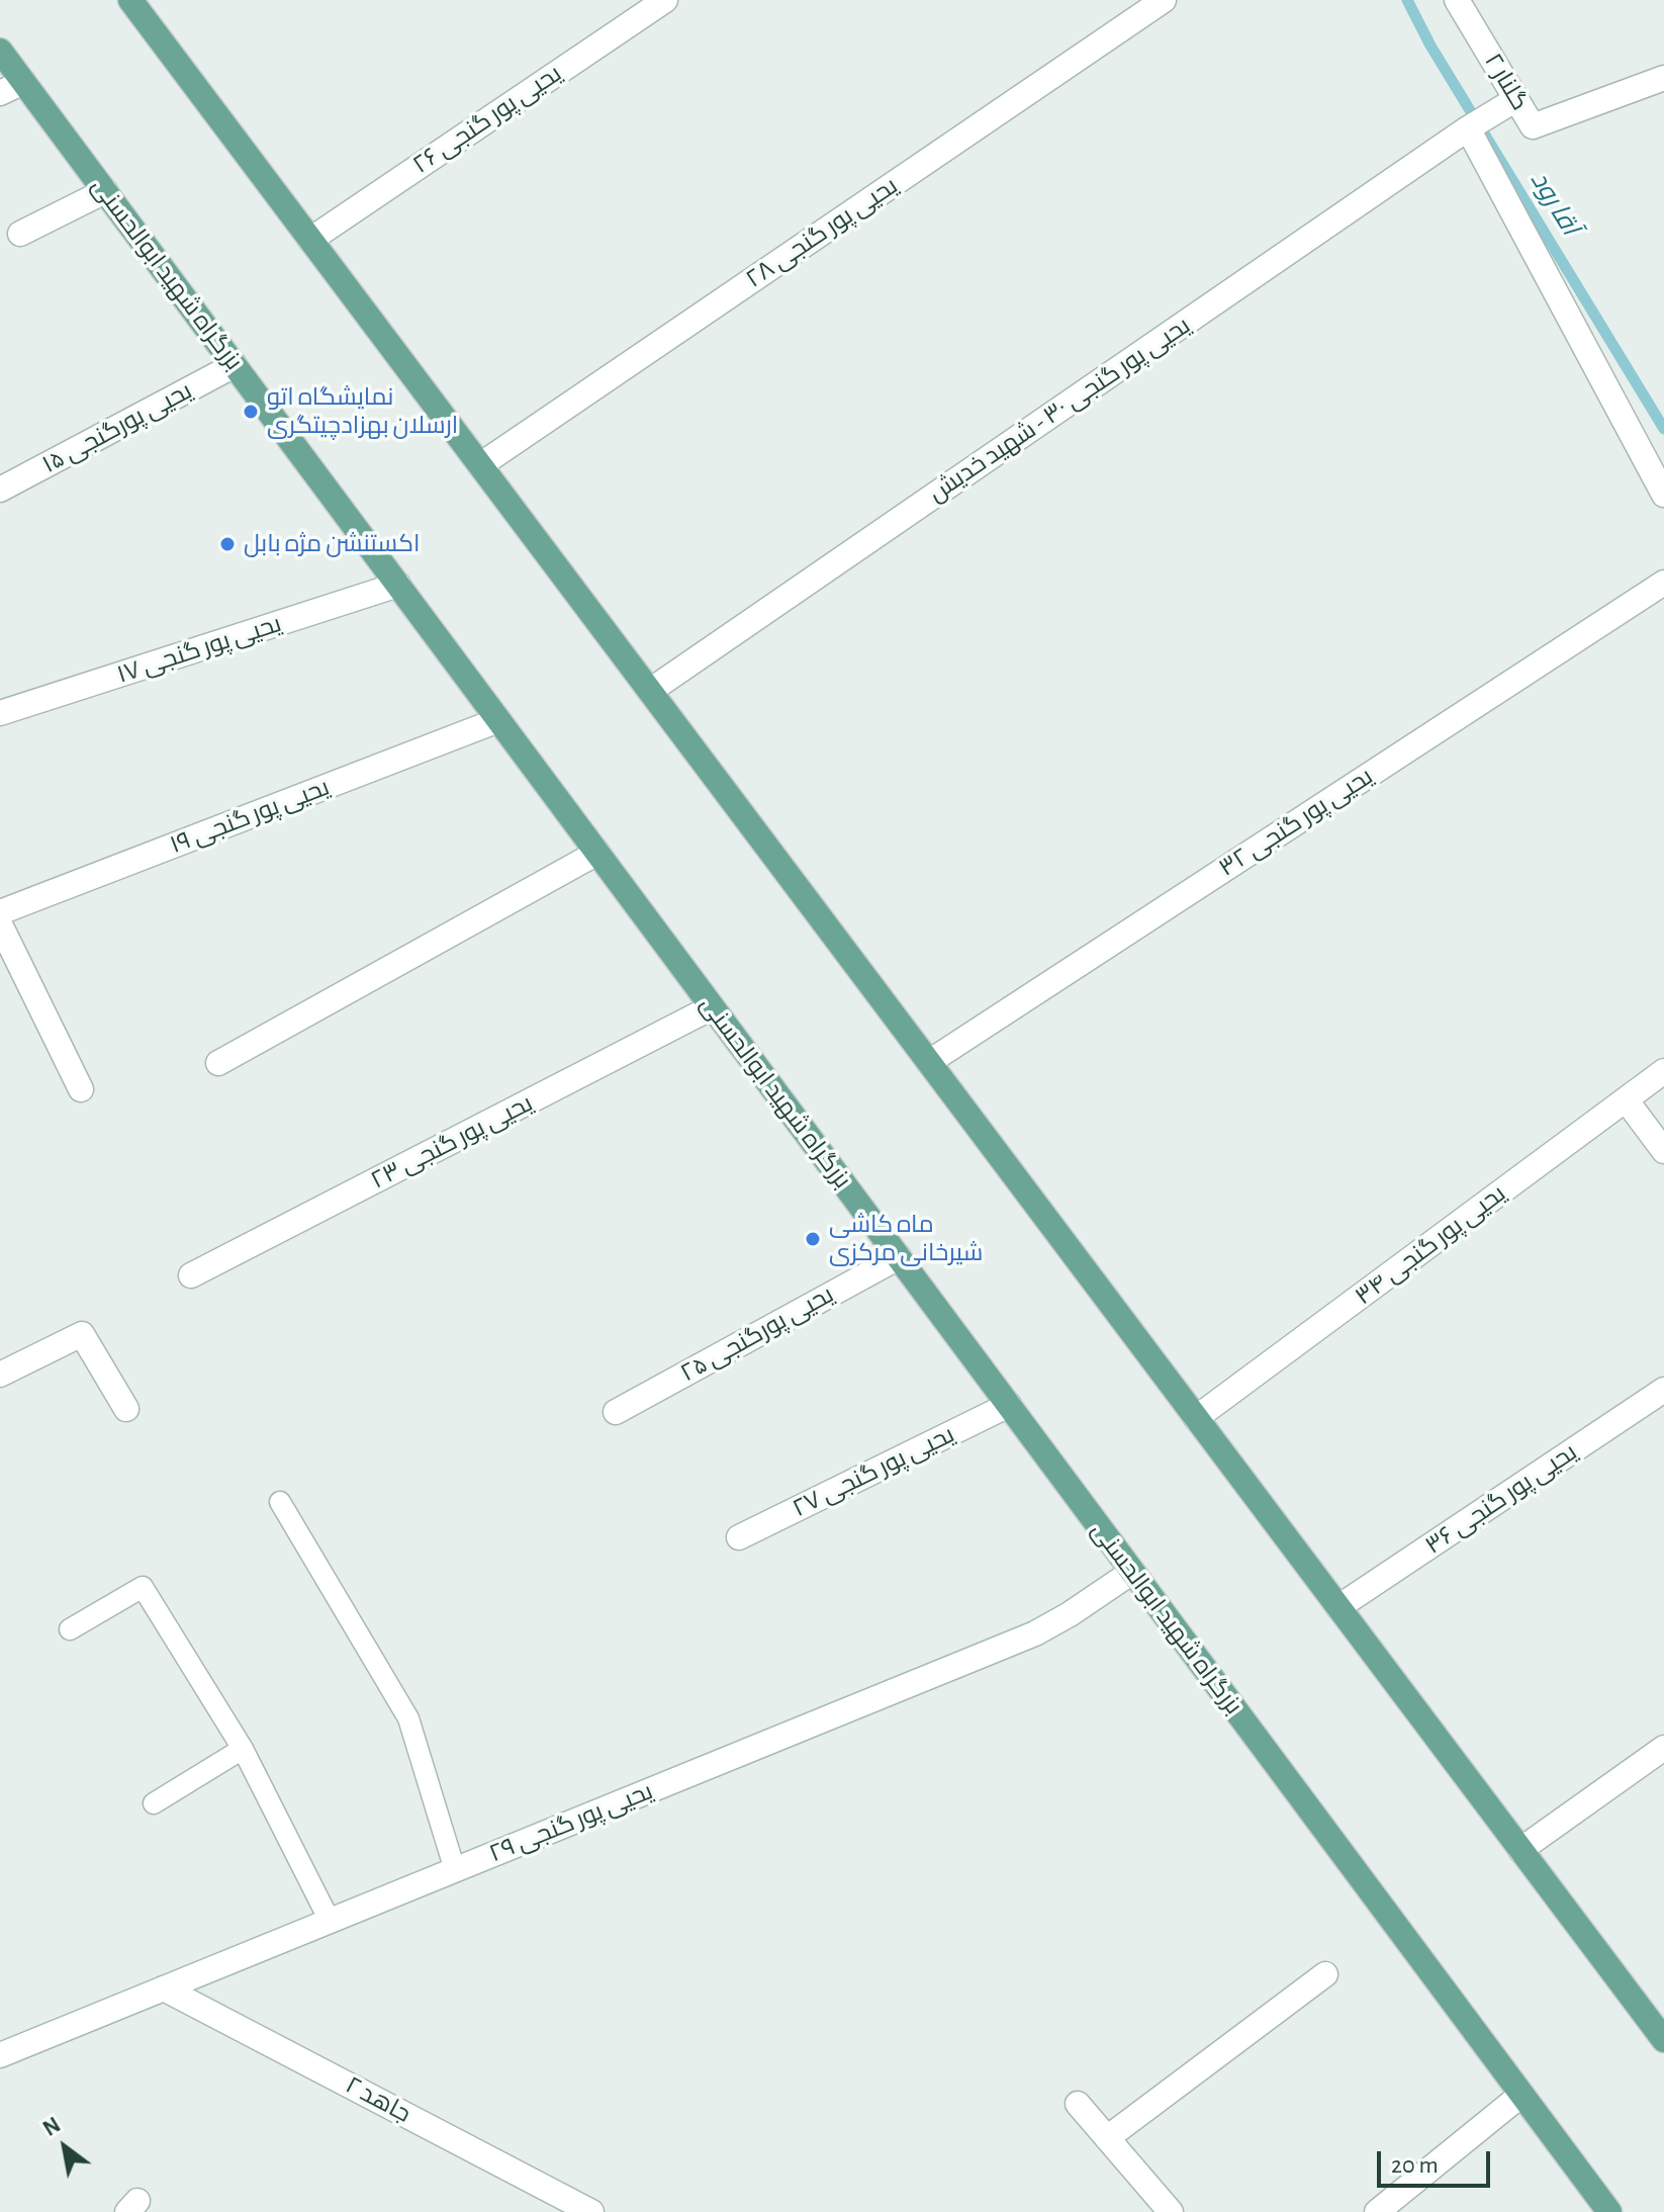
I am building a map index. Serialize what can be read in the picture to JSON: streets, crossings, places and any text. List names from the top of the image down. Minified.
{"streets":{"main road":["بزرگراه شهید ابوالحسنی"],"street":["گلنار ۲","یحیی پور گنجی ۲۶","یحیی پور گنجی ۲۸","یحیی پور گنجی ۳۰ - شهید خدیش","یحیی پورگنجی ۱۵","یحیی پور گنجی ۱۷","یحیی پور گنجی ۱۹","یحیی پور گنجی ۳۲","یحیی پور گنجی ۲۳","یحیی پور گنجی ۳۴","یحیی پورگنجی ۲۵","یحیی پور گنجی ۲۷","یحیی پور گنجی ۳۶","یحیی پور گنجی ۲۹","جاهد ۲"]},"crossings":[["گلنار ۲","یحیی پور گنجی ۳۰ - شهید خدیش"],["بزرگراه شهید ابوالحسنی","یحیی پورگنجی ۱۵"],["بزرگراه شهید ابوالحسنی","یحیی پور گنجی ۱۷"],["بزرگراه شهید ابوالحسنی","یحیی پور گنجی ۱۹"],["بزرگراه شهید ابوالحسنی","یحیی پور گنجی ۲۳"],["بزرگراه شهید ابوالحسنی","یحیی پورگنجی ۲۵"],["بزرگراه شهید ابوالحسنی","یحیی پور گنجی ۲۷"],["بزرگراه شهید ابوالحسنی","یحیی پور گنجی ۲۹"],["یحیی پور گنجی ۲۹","جاهد ۲"]],"water":["آقا رود"],"places":["نمایشگاه اتو ارسلان بهزادچیتگری","اکستنشن مژه بابل","ماه کاشی شیرخانی مرکزی"],"scale_bar":"20 m","north":"top left"}
